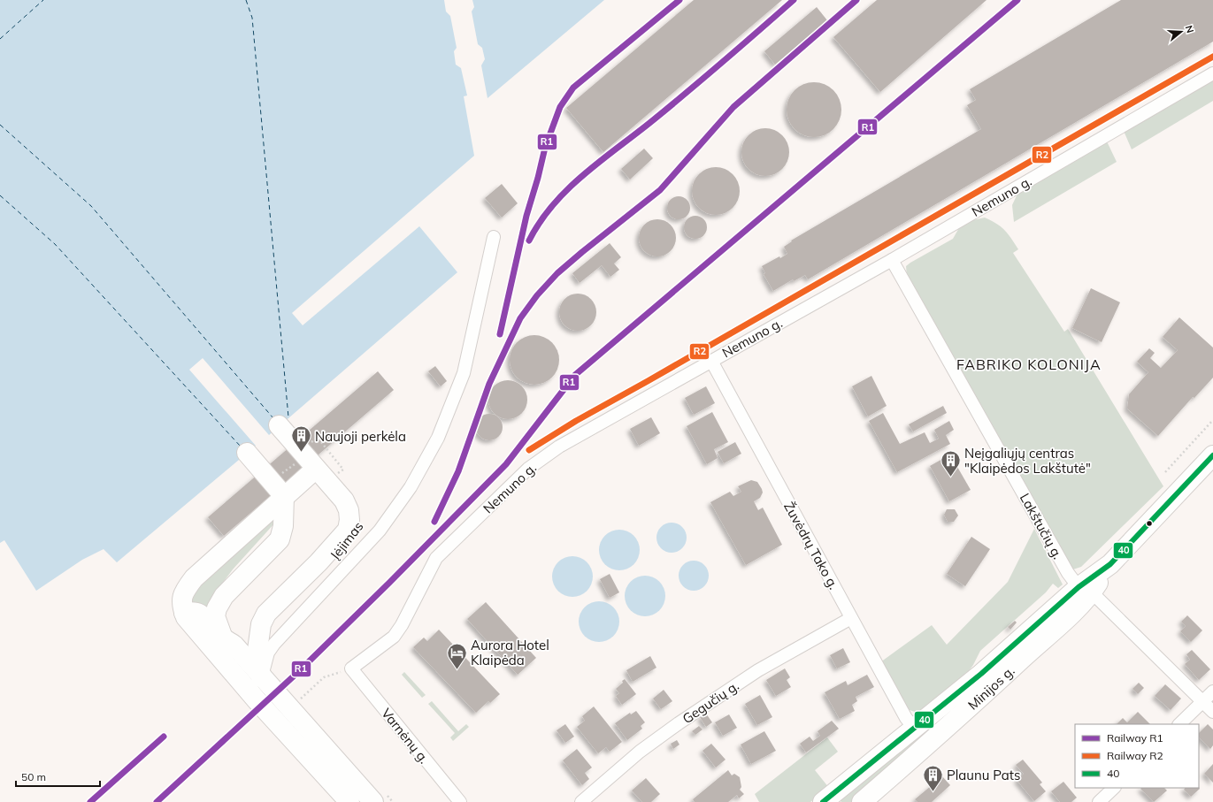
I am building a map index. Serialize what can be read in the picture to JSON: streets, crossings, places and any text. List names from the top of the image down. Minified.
{"streets":{"main road":["Minijos g."],"street":["Nemuno g.","Lakštučių g.","Žuvėdrų Tako g.","Gegučių g.","Varnėnų g."]},"crossings":[["Nemuno g.","Lakštučių g."],["Nemuno g.","Žuvėdrų Tako g."],["Nemuno g.","Varnėnų g."],["Lakštučių g.","Minijos g."],["Žuvėdrų Tako g.","Minijos g."],["Žuvėdrų Tako g.","Gegučių g."]],"districts":["FABRIKO KOLONIJA"],"places":{"building":["Naujoji perkėla","Neįgaliųjų centras \"Klaipėdos Lakštutė\"","Plaunu Pats"],"hotel":["Aurora Hotel Klaipėda"]},"lines":["rail line R1","rail line R2","transit line 40"],"legend":["Railway R1","Railway R2","40"],"scale_bar":"50 m","north":"right"}
